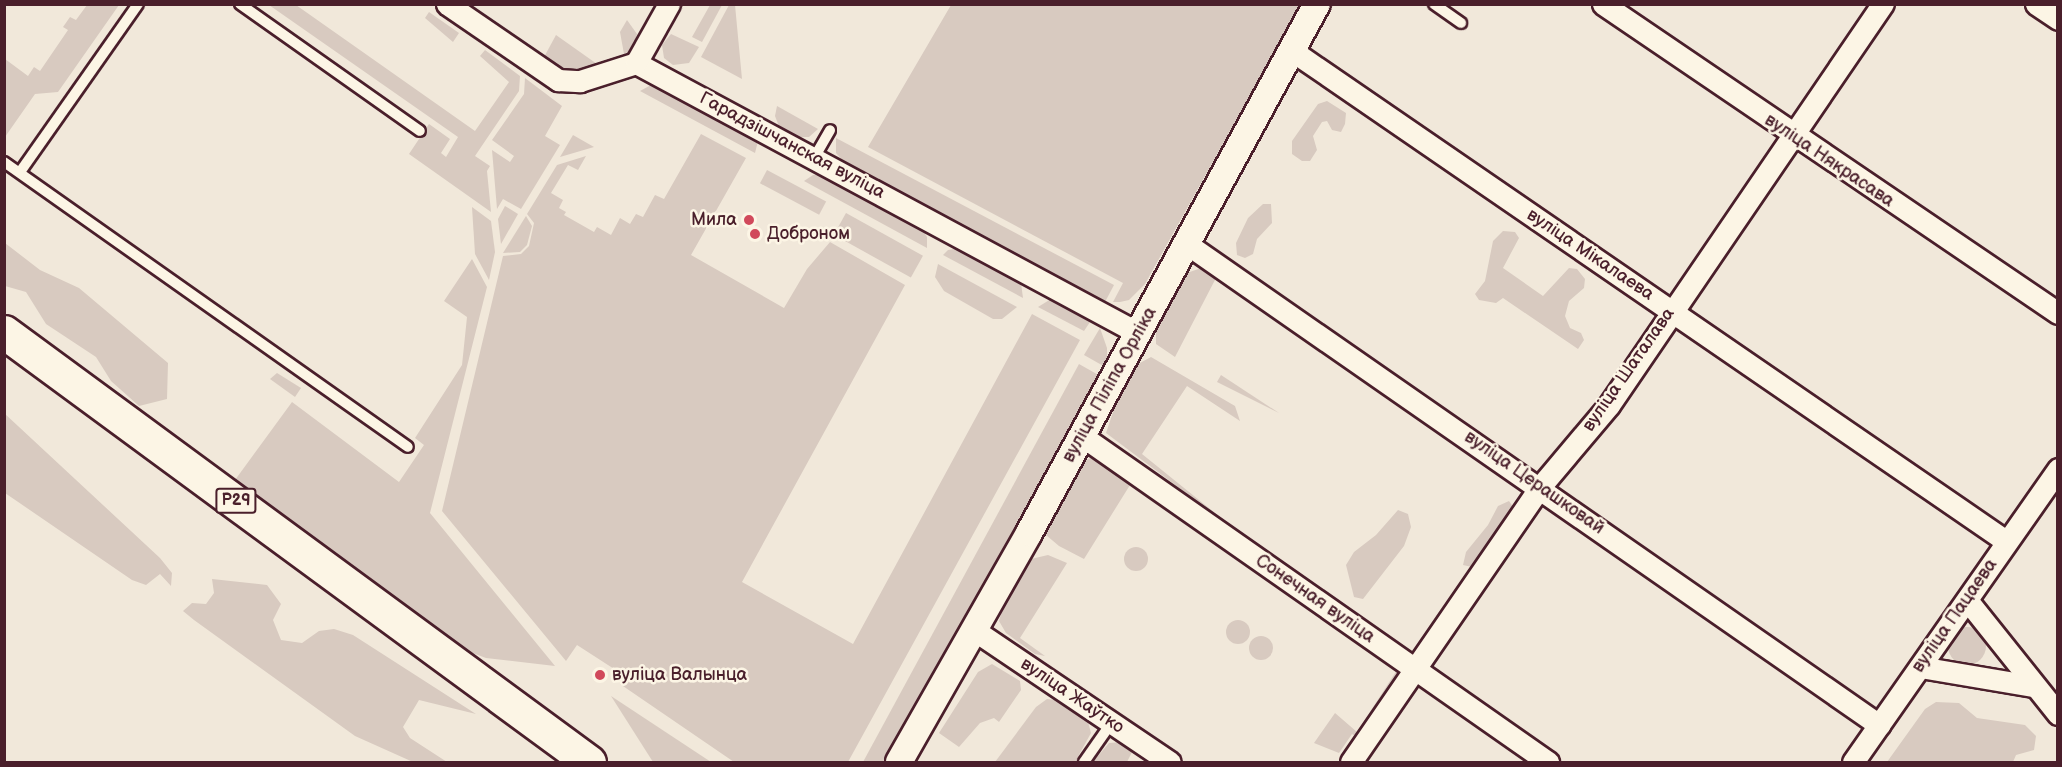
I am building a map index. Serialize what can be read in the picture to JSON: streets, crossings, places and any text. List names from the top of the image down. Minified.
{"streets":{"main road":["Р29"],"street":["Гарадзішчанская вуліца","вуліца Някрасава","вуліца Мікалаева","вуліца Шаталава","вуліца Піліпа Орліка","вуліца Церашковай","Сонечная вуліца","вуліца Пацаева","вуліца Жаўтко"]},"crossings":[["Гарадзішчанская вуліца","вуліца Піліпа Орліка"],["вуліца Някрасава","вуліца Шаталава"],["вуліца Мікалаева","вуліца Шаталава"],["вуліца Мікалаева","вуліца Піліпа Орліка"],["вуліца Мікалаева","вуліца Пацаева"],["вуліца Шаталава","вуліца Церашковай"],["вуліца Шаталава","Сонечная вуліца"],["вуліца Піліпа Орліка","вуліца Церашковай"],["вуліца Піліпа Орліка","Сонечная вуліца"],["вуліца Піліпа Орліка","вуліца Жаўтко"],["вуліца Церашковай","вуліца Пацаева"]],"places":["Мила","Доброном","вуліца Валынца"]}
